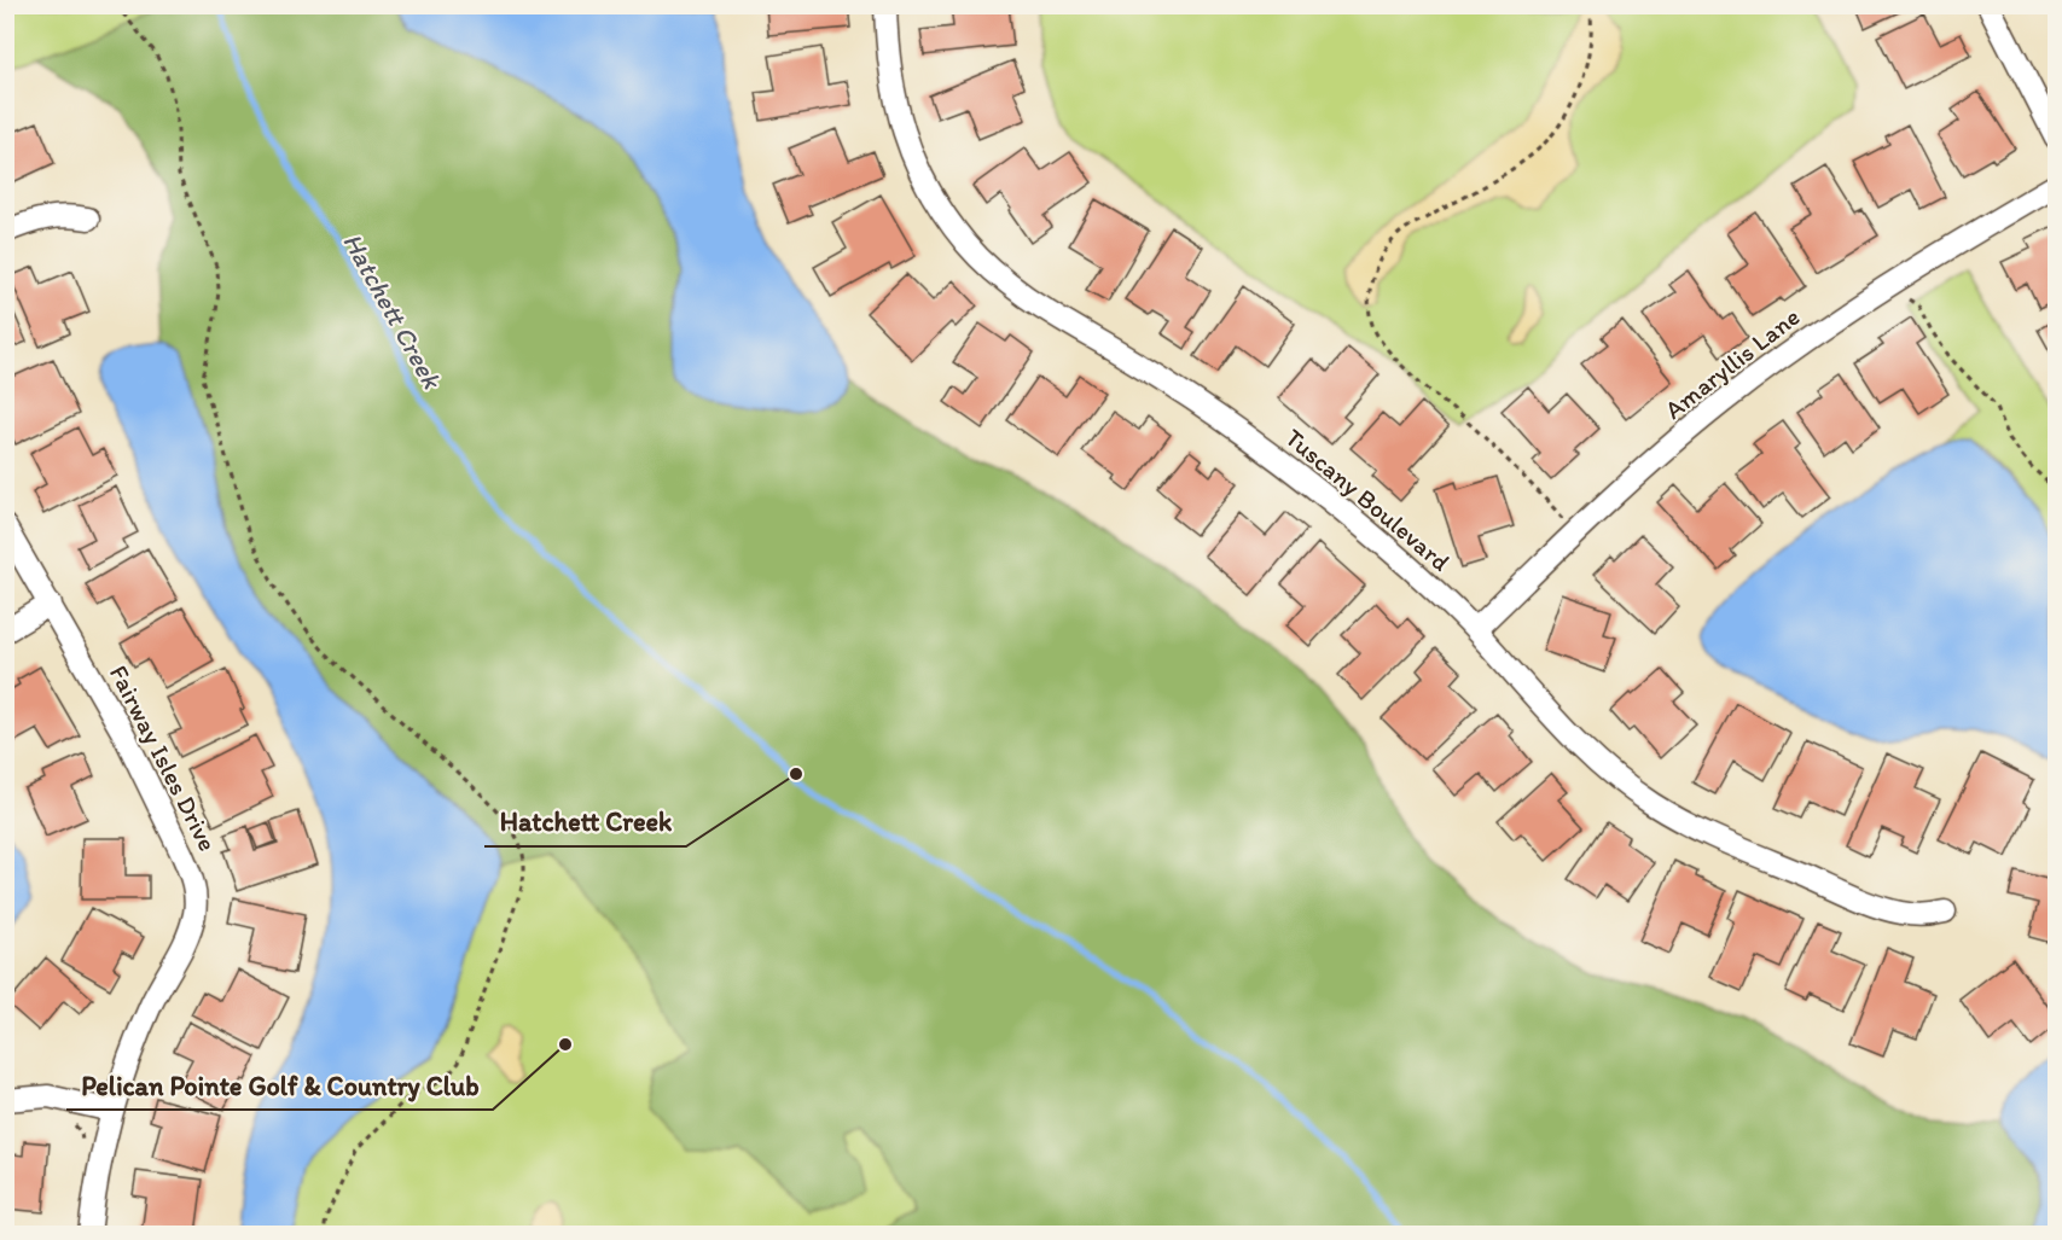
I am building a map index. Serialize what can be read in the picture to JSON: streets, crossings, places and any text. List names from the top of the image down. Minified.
{"streets":{"street":["Amaryllis Lane","Tuscany Boulevard","Fairway Isles Drive"]},"crossings":[["Amaryllis Lane","Tuscany Boulevard"]],"water":["Hatchett Creek"],"places":["Hatchett Creek","Pelican Pointe Golf & Country Club"]}
